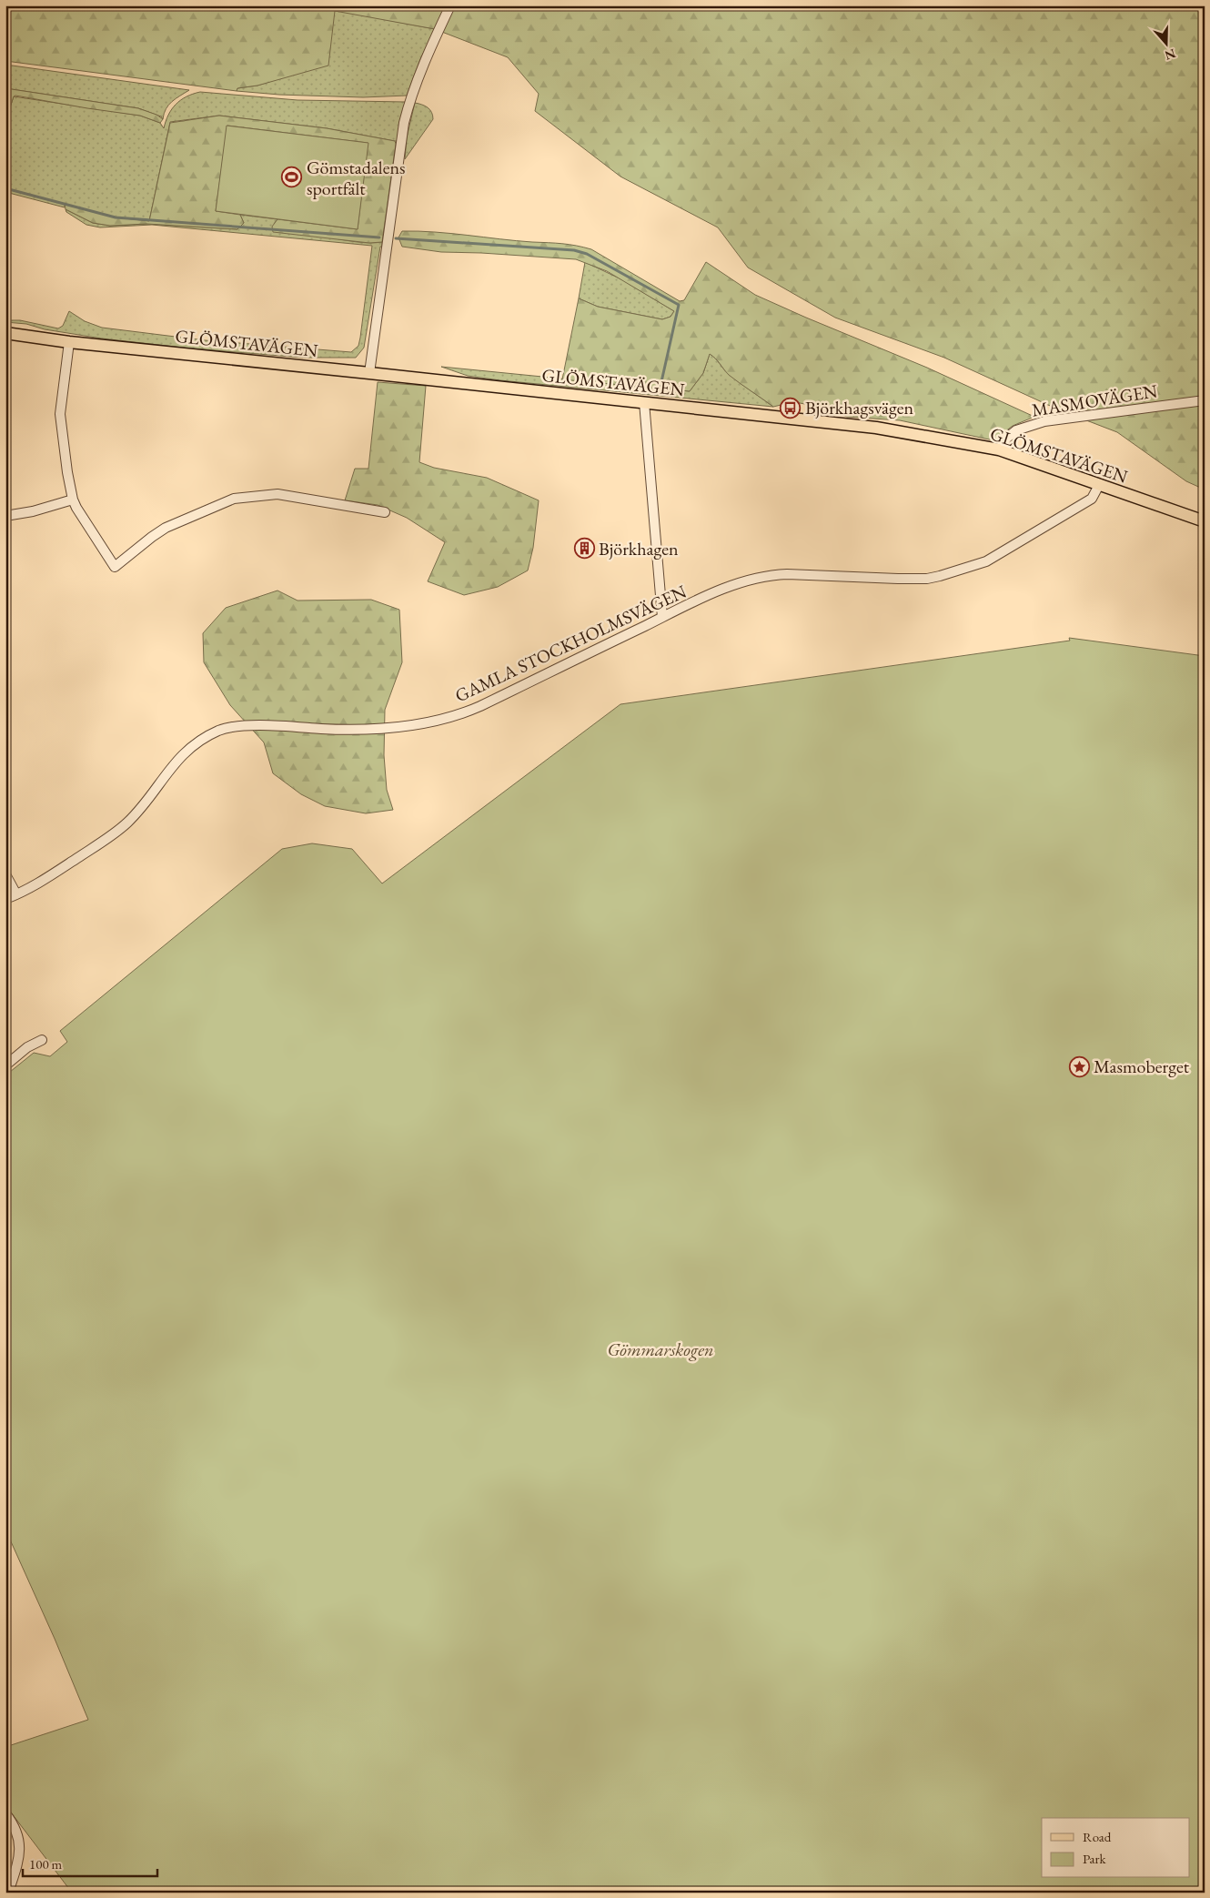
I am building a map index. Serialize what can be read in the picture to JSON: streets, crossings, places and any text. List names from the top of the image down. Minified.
{"streets":{"main road":["GLÖMSTAVÄGEN"],"street":["MASMOVÄGEN","GAMLA STOCKHOLMSVÄGEN"]},"crossings":[["GLÖMSTAVÄGEN","MASMOVÄGEN"],["GLÖMSTAVÄGEN","GAMLA STOCKHOLMSVÄGEN"]],"parks":["Gömmarskogen"],"places":{"sports":["Gömstadalens sportfält"],"bus stop":["Björkhagsvägen"],"building":["Björkhagen"],"place":["Masmoberget"]},"legend":["Road","Park"],"scale_bar":"100 m","north":"bottom"}
